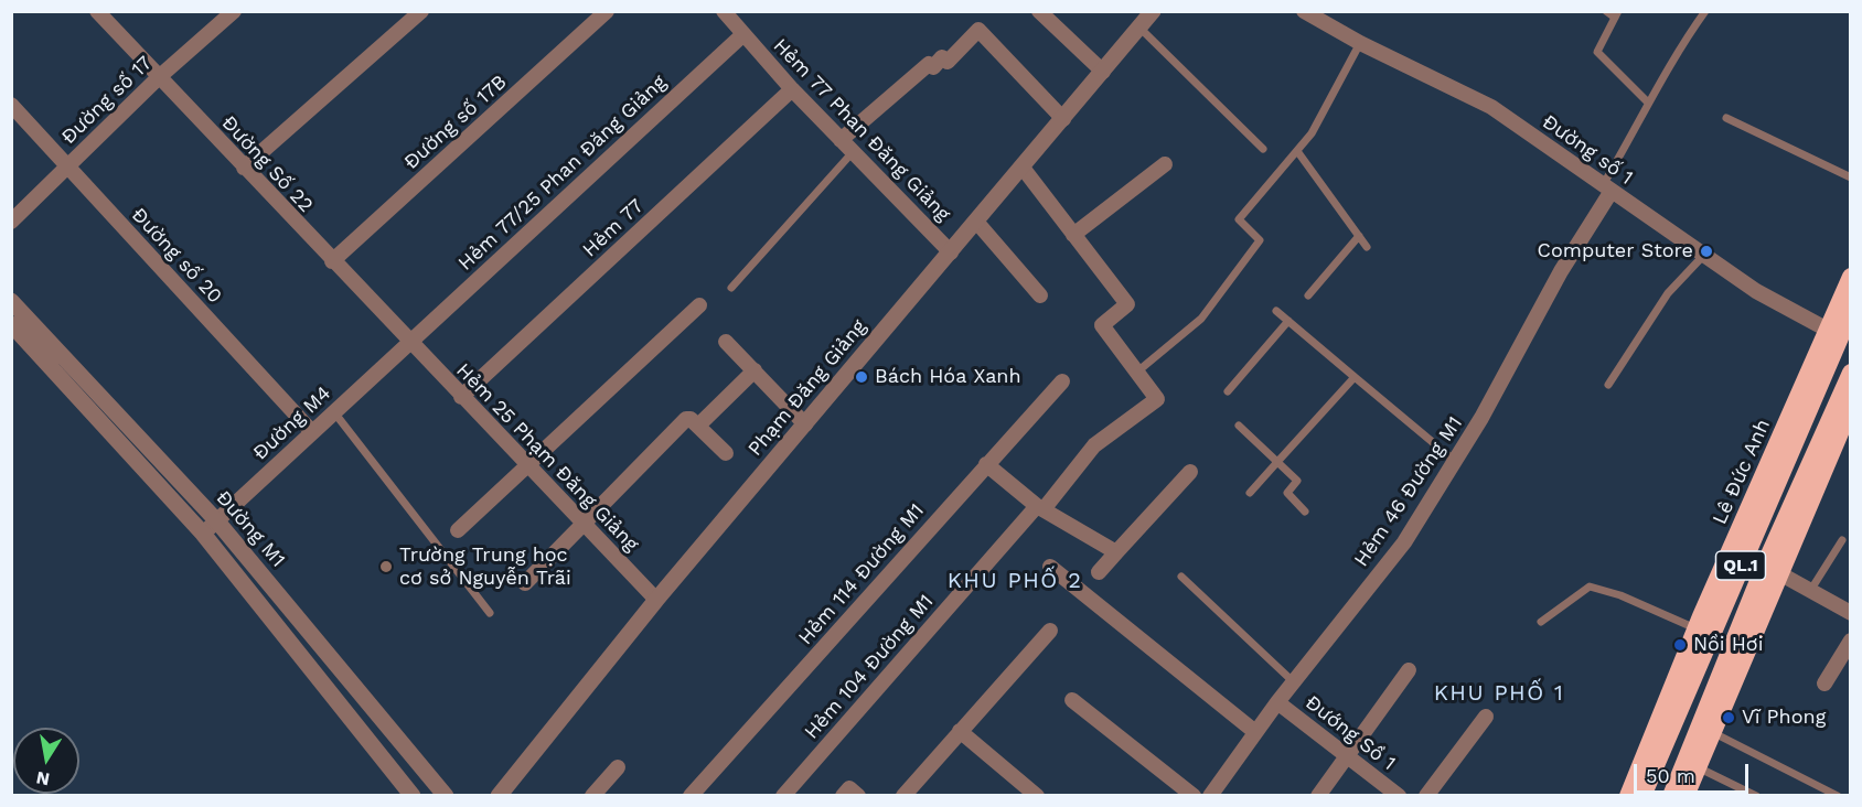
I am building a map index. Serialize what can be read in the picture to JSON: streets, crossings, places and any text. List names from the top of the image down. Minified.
{"streets":{"highway":["Lê Đức Anh","QL.1"],"street":["Đường số 17","Đường số 17B","Hẻm 77 Phan Đăng Giảng","Đường số 1","Đường Số 22","Hẻm 77/25 Phan Đăng Giảng","Hẻm 77","Đường số 20","Phạm Đăng Giảng","Đường M4","Hẻm 25 Phạm Đăng Giảng","Hẻm 46 Đường M1","Đường M1","Hẻm 114 Đường M1","Hẻm 104 Đường M1","Đướng Sồ 1"]},"crossings":[["Đường số 17","Đường Số 22"],["Đường số 17","Đường số 20"],["Đường số 17B","Đường Số 22"],["Hẻm 77 Phan Đăng Giảng","Hẻm 77/25 Phan Đăng Giảng"],["Hẻm 77 Phan Đăng Giảng","Hẻm 77"],["Hẻm 77 Phan Đăng Giảng","Phạm Đăng Giảng"],["Đường số 1","Lê Đức Anh"],["Đường số 1","Hẻm 46 Đường M1"],["Đường Số 22","Hẻm 77/25 Phan Đăng Giảng"],["Đường Số 22","Đường M4"],["Đường Số 22","Hẻm 25 Phạm Đăng Giảng"],["Hẻm 77/25 Phan Đăng Giảng","Đường M4"],["Hẻm 77/25 Phan Đăng Giảng","Hẻm 25 Phạm Đăng Giảng"],["Hẻm 77","Hẻm 25 Phạm Đăng Giảng"],["Đường số 20","Đường M4"],["Phạm Đăng Giảng","Hẻm 25 Phạm Đăng Giảng"],["Đường M4","Hẻm 25 Phạm Đăng Giảng"],["Đường M4","Đường M1"],["Hẻm 46 Đường M1","Đướng Sồ 1"]],"districts":["KHU PHỐ 2","KHU PHỐ 1"],"places":["Computer Store","Bách Hóa Xanh","Trường Trung học cơ sở Nguyễn Trãi","Nồi Hơi","Vĩ Phong"],"scale_bar":"50 m","north":"bottom"}
